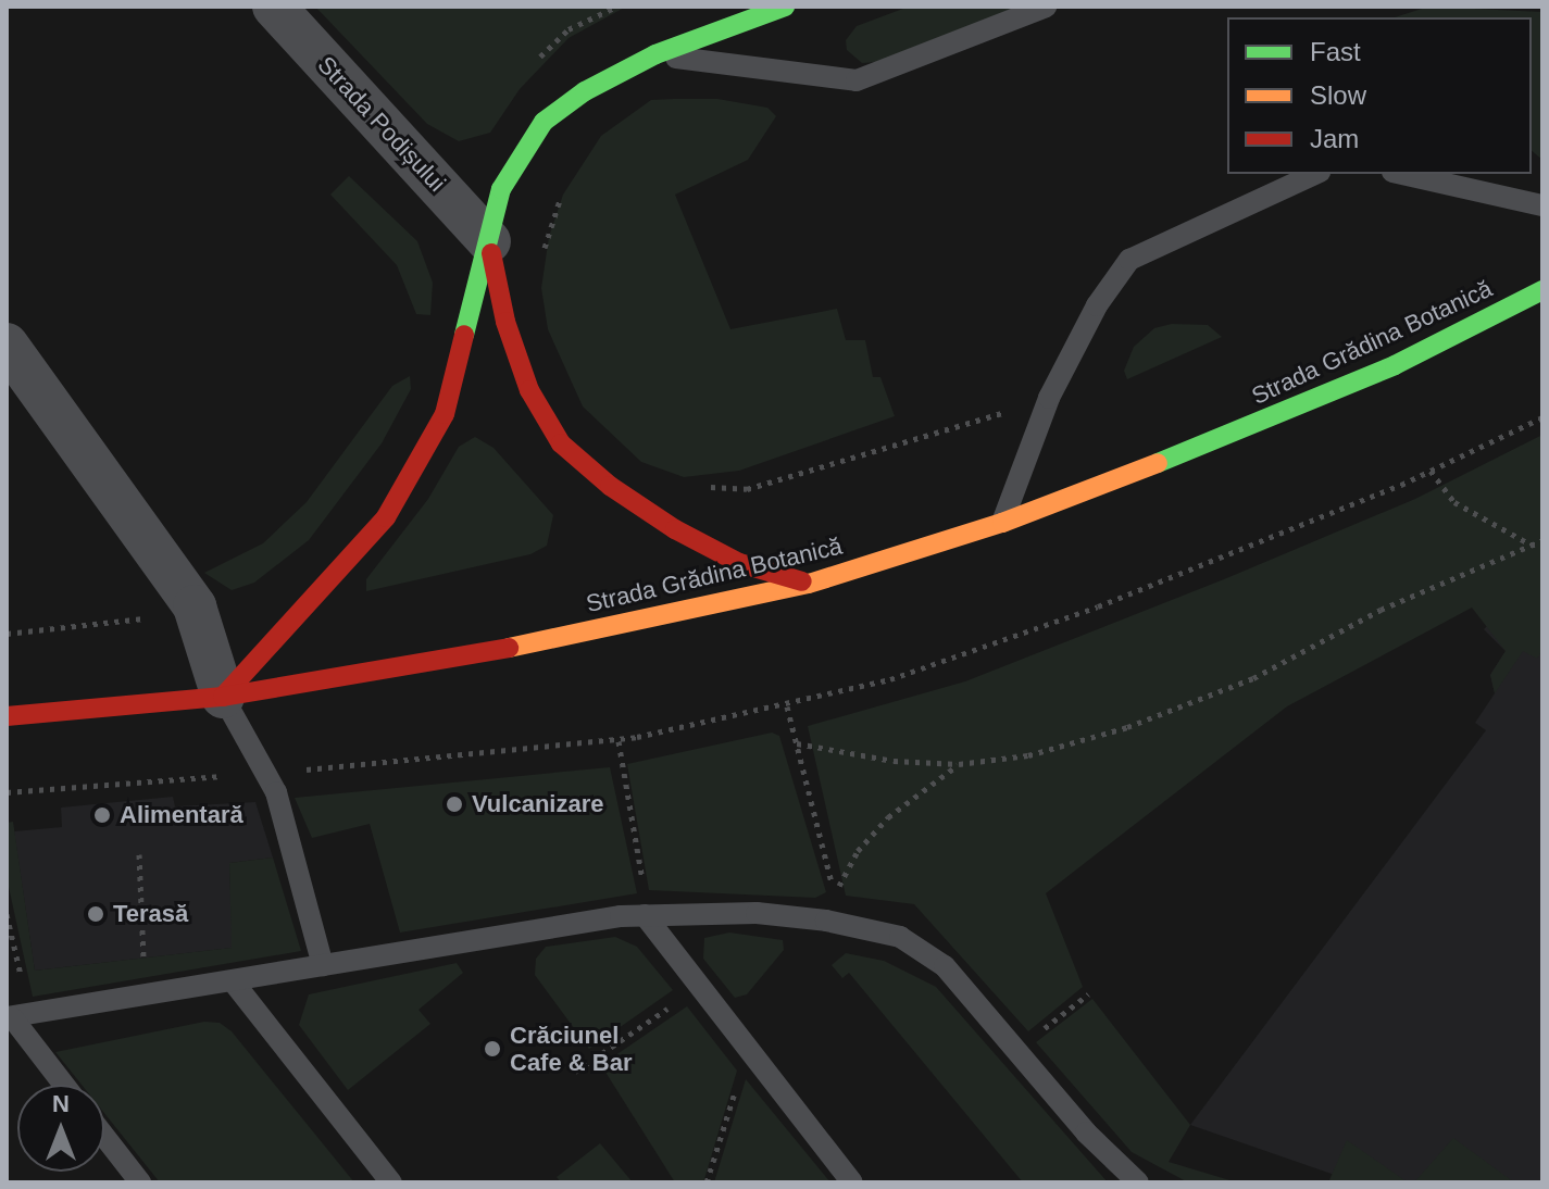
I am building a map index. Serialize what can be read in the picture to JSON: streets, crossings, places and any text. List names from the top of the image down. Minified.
{"streets":{"main road":["Strada Grădina Botanică"],"street":["Strada Podișului"]},"places":["Vulcanizare","Alimentară","Terasă","Crăciunel Cafe & Bar"],"legend":["Fast","Slow","Jam"],"north":"top"}
